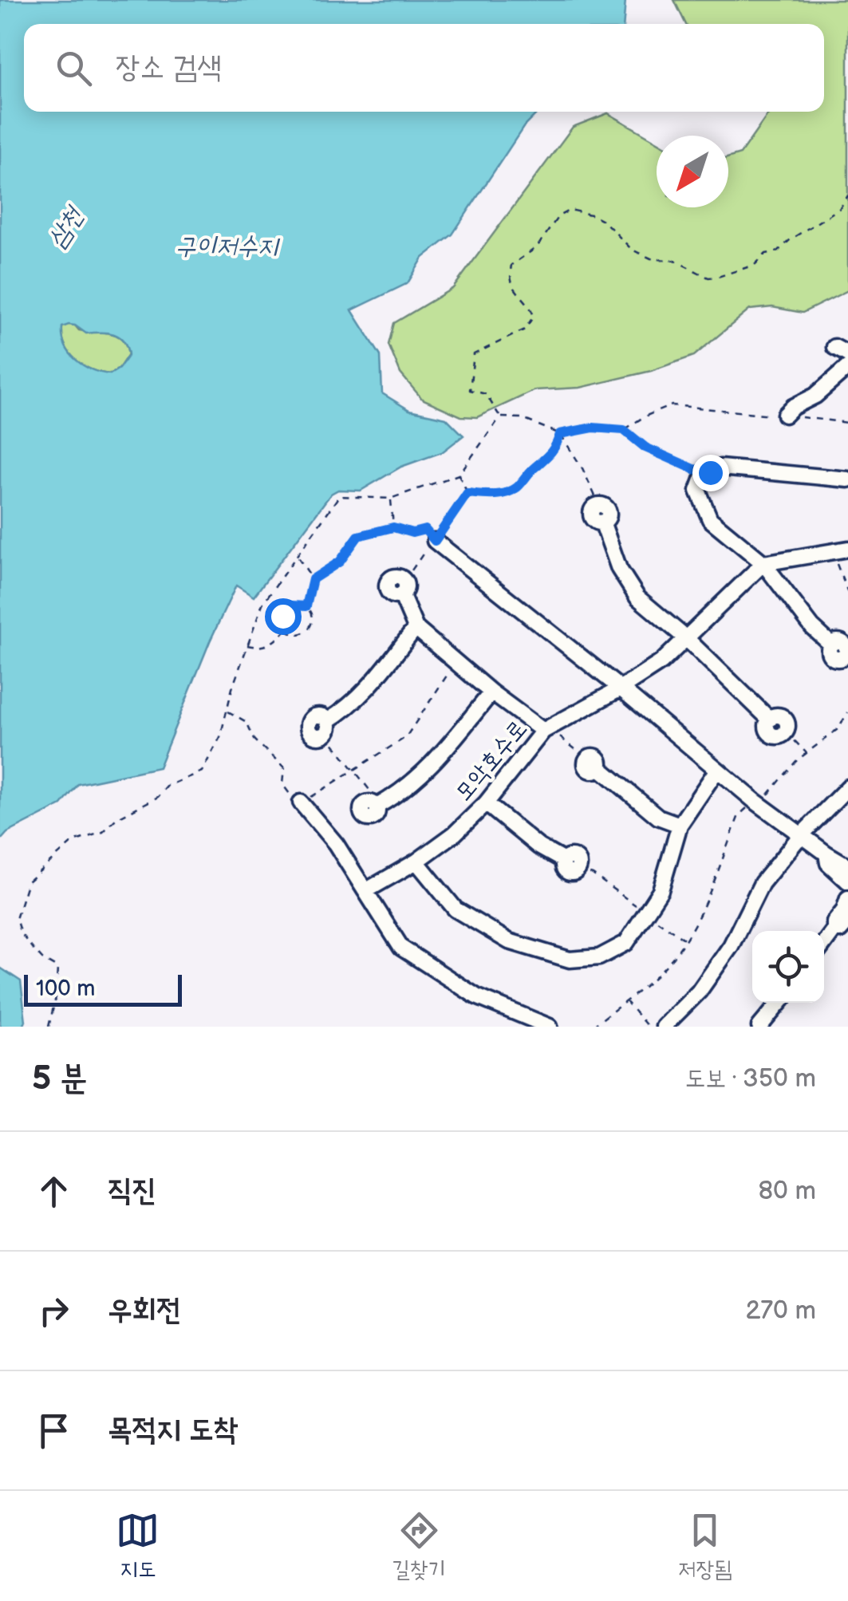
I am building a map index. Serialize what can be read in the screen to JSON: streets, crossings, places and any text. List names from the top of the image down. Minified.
{"streets":{"street":["모악호수로"]},"water":["삼천","구이저수지"],"scale_bar":"100 m","north":"bottom left","page":{"search":"장소 검색","scale":"100 m","heading":["5 분","도보 · 350 m"],"list":[["직진","80 m"],["우회전","270 m"],"목적지 도착"],"nav":["지도","길찾기","저장됨"]}}
